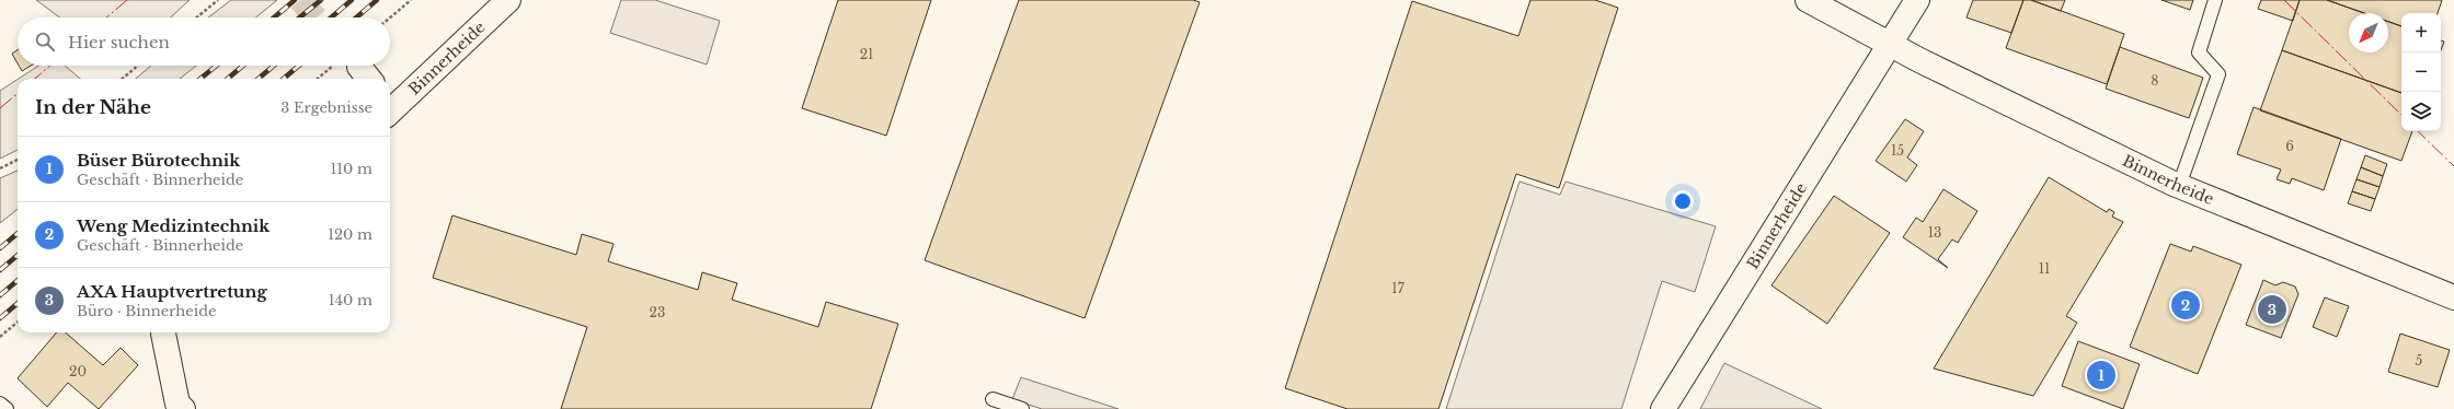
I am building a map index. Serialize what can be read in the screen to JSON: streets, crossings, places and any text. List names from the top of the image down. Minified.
{"streets":{"street":["Binnerheide"]},"house_numbers":["21","8","6","15","13","11","17","23","5","20"],"north":"bottom left","page":{"map_buttons":["+","−"],"search":"Hier suchen","heading":["In der Nähe","3 Ergebnisse"],"list":[{"mark":"1","name":"Büser Bürotechnik","note":"Geschäft · Binnerheide","value":"110 m"},{"mark":"2","name":"Weng Medizintechnik","note":"Geschäft · Binnerheide","value":"120 m"},{"mark":"3","name":"AXA Hauptvertretung","note":"Büro · Binnerheide","value":"140 m"}],"pins":["2","3","1"]}}
